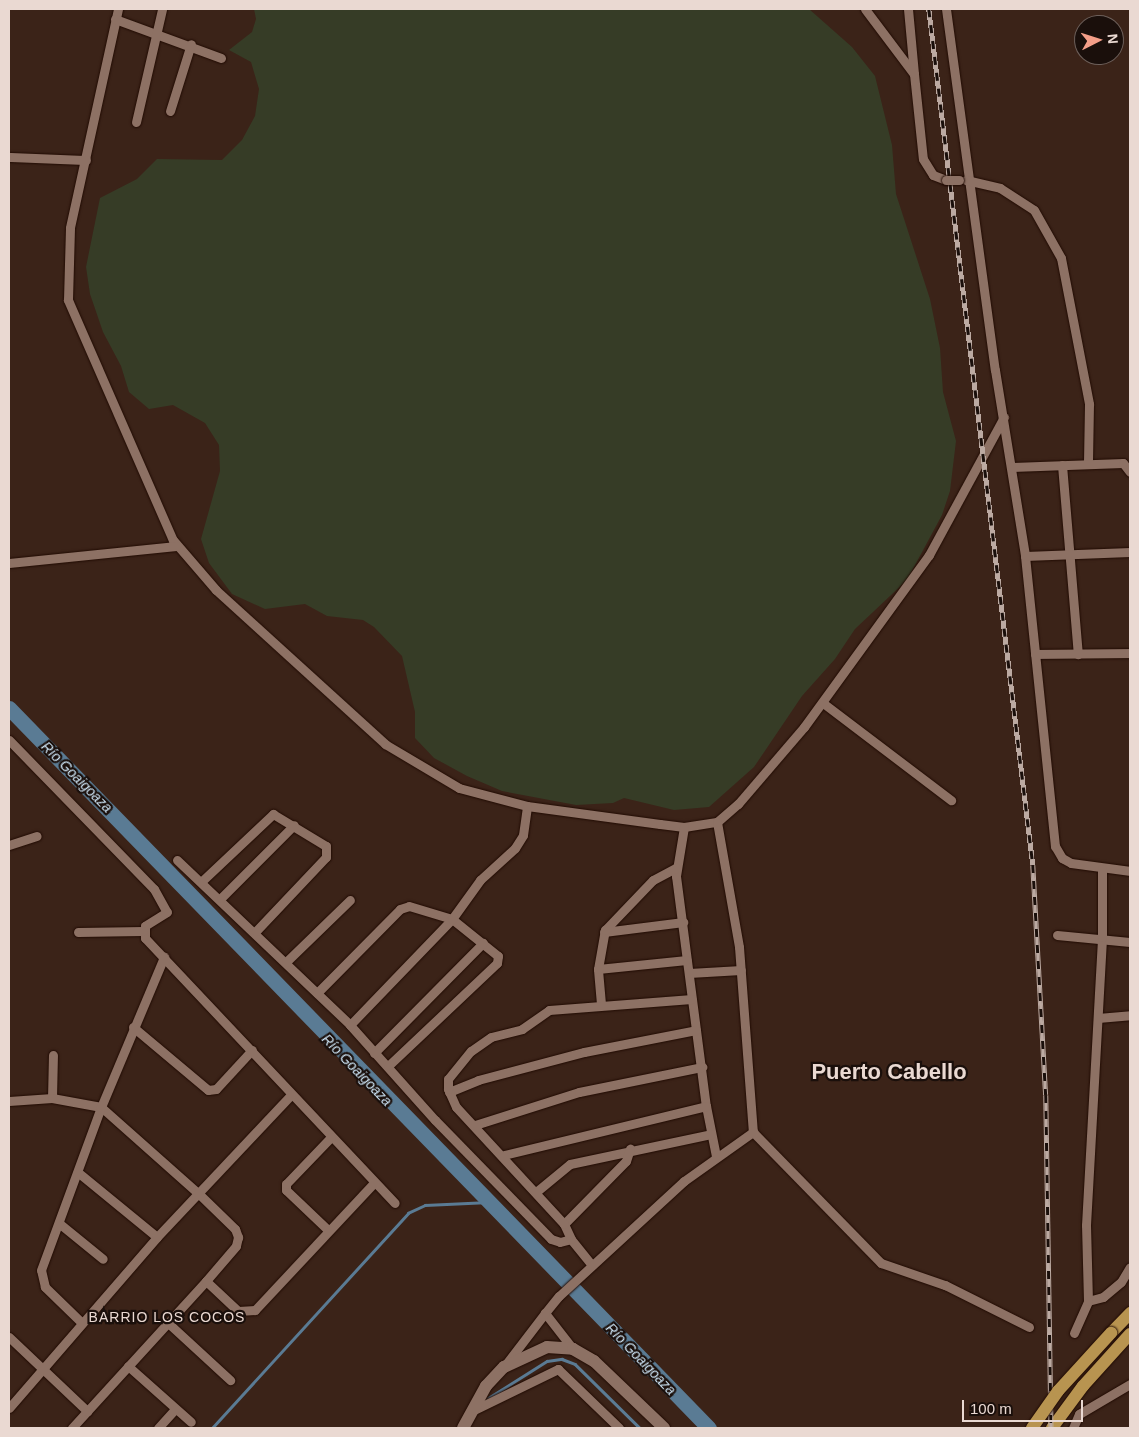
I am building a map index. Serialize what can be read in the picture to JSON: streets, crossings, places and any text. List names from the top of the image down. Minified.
{"districts":["Puerto Cabello","BARRIO LOS COCOS"],"water":["Río Goaigoaza"],"scale_bar":"100 m","north":"right"}
